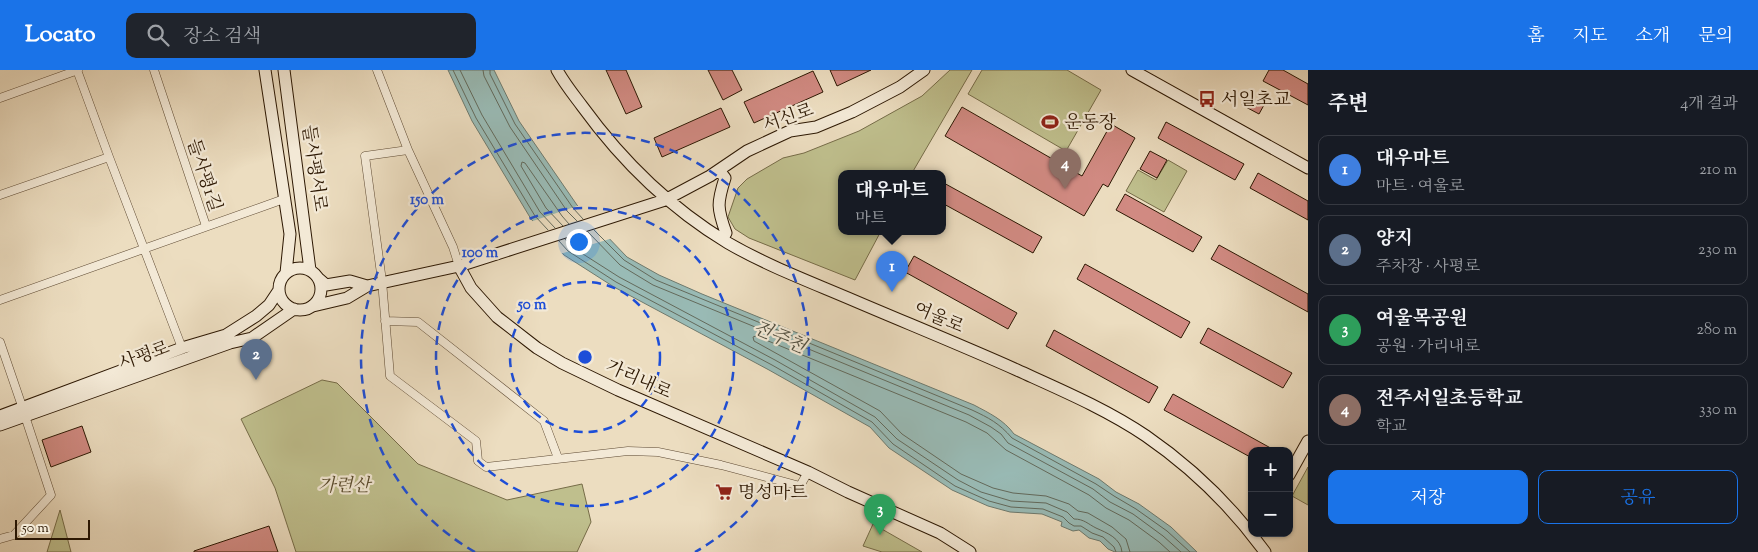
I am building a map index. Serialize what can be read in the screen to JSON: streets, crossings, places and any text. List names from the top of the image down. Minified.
{"streets":{"street":["서신로","들사평서로","들사평1길","여울로","사평로","가리내로"]},"crossings":[["서신로","여울로"],["서신로","사평로"],["들사평서로","사평로"],["사평로","가리내로"]],"water":["전주천"],"parks":["가련산"],"places":{"bus stop":["서일초교"],"sports":["운동장"],"supermarket":["명성마트"]},"scale_bar":"50 m","page":{"header":"Locato","search":"장소 검색","nav":["홈","지도","소개","문의"],"heading":["주변","4개 결과"],"list":[{"mark":"1","name":"대우마트","note":"마트 · 여울로","value":"210 m"},{"mark":"2","name":"양지","note":"주차장 · 사평로","value":"230 m"},{"mark":"3","name":"여울목공원","note":"공원 · 가리내로","value":"280 m"},{"mark":"4","name":"전주서일초등학교","note":"학교","value":"330 m"}],"pins":["4","1","2","3"],"popup":["대우마트","마트"],"map_buttons":["+","−"],"buttons":["저장","공유"],"scale":"50 m"},"rings":["150 m","100 m","50 m"]}
